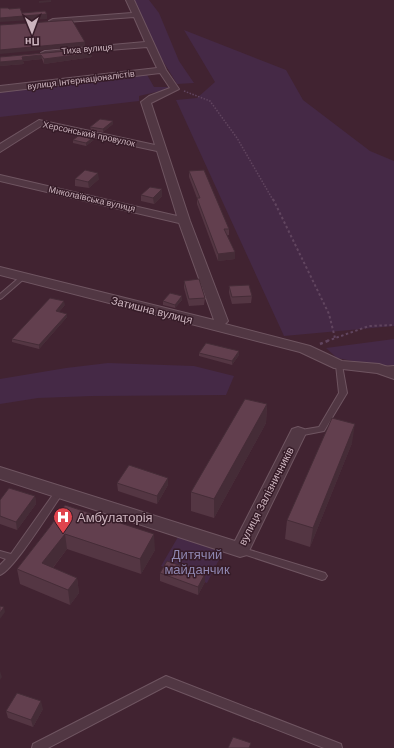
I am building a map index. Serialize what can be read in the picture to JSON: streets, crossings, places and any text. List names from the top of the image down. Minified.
{"streets":{"street":["Тиха вулиця","вулиця Інтернаціоналістів","Херсонський провулок","Миколаївська вулиця","Затишна вулиця","вулиця Залізничників"]},"parks":["Дитячий майданчик"],"places":{"hospital":["Амбулаторія"]},"north":"bottom"}
